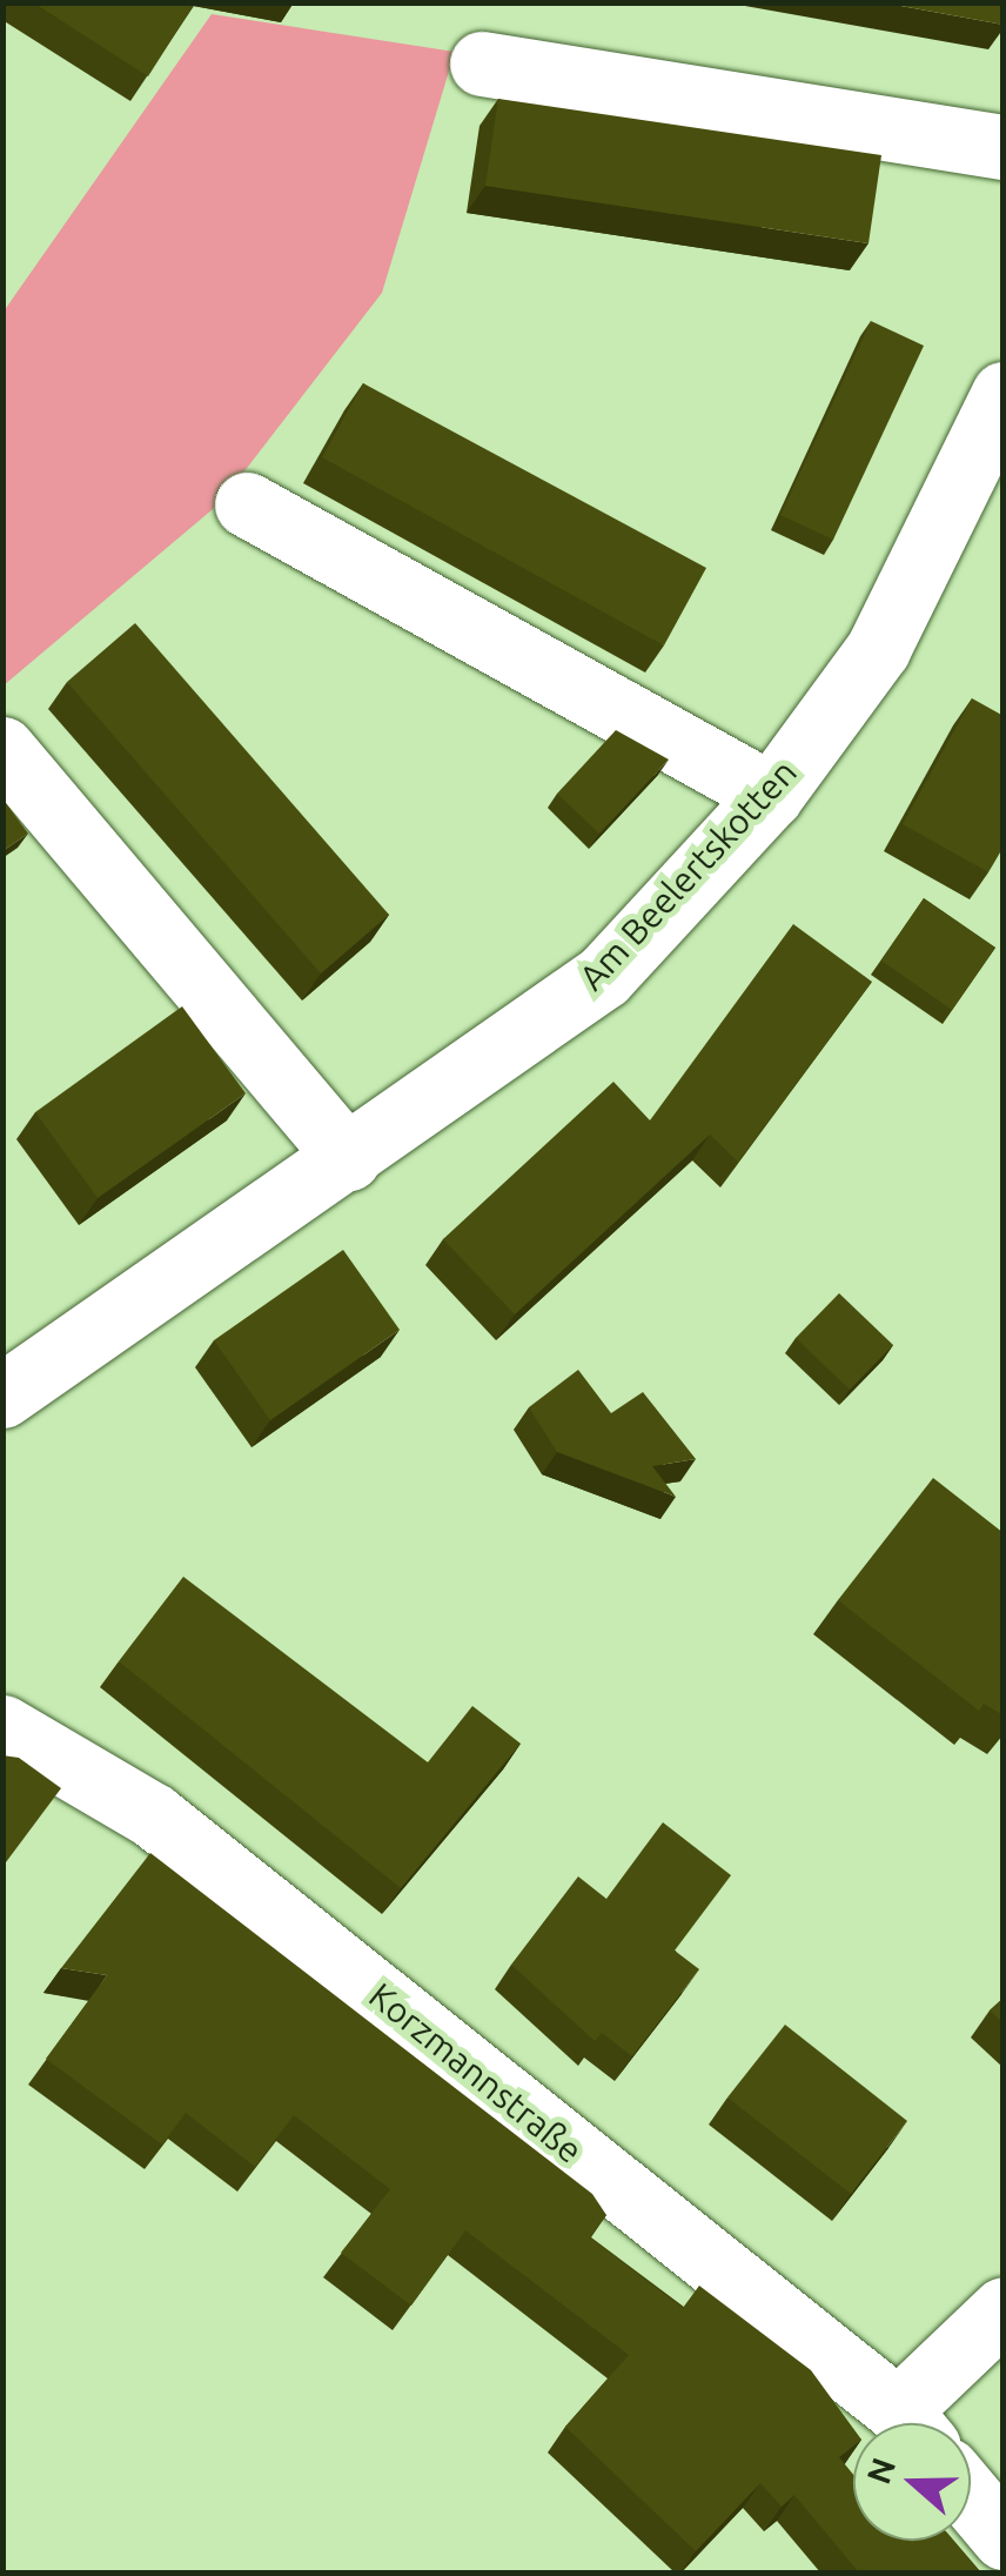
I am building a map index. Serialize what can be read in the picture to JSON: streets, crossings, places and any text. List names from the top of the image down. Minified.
{"streets":{"street":["Am Beelertskotten","Korzmannstraße"]},"north":"left"}
